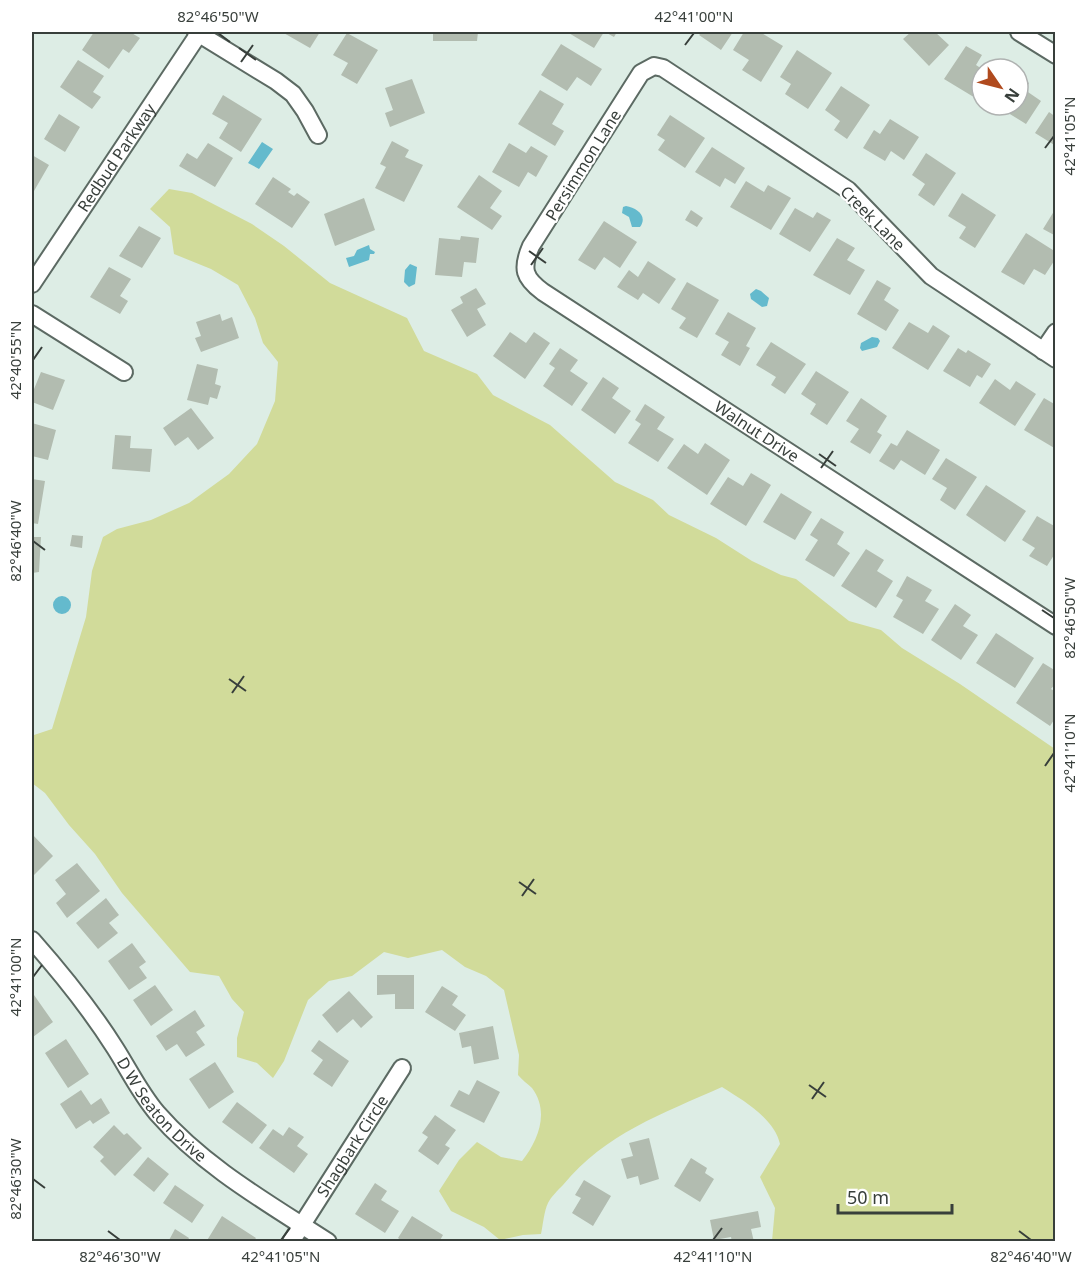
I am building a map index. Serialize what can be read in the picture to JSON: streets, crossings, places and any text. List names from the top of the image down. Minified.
{"streets":{"street":["Redbud Parkway","Persimmon Lane","Creek Lane","Walnut Drive","D W Seaton Drive","Shagbark Circle"]},"crossings":[["Persimmon Lane","Creek Lane"],["Persimmon Lane","Walnut Drive"],["D W Seaton Drive","Shagbark Circle"]],"scale_bar":"50 m","north":"bottom right","coordinates":["82°46'50\"W","42°41'00\"N","42°41'05\"N","42°40'55\"N","82°46'40\"W","42°41'10\"N","82°46'30\"W"]}
